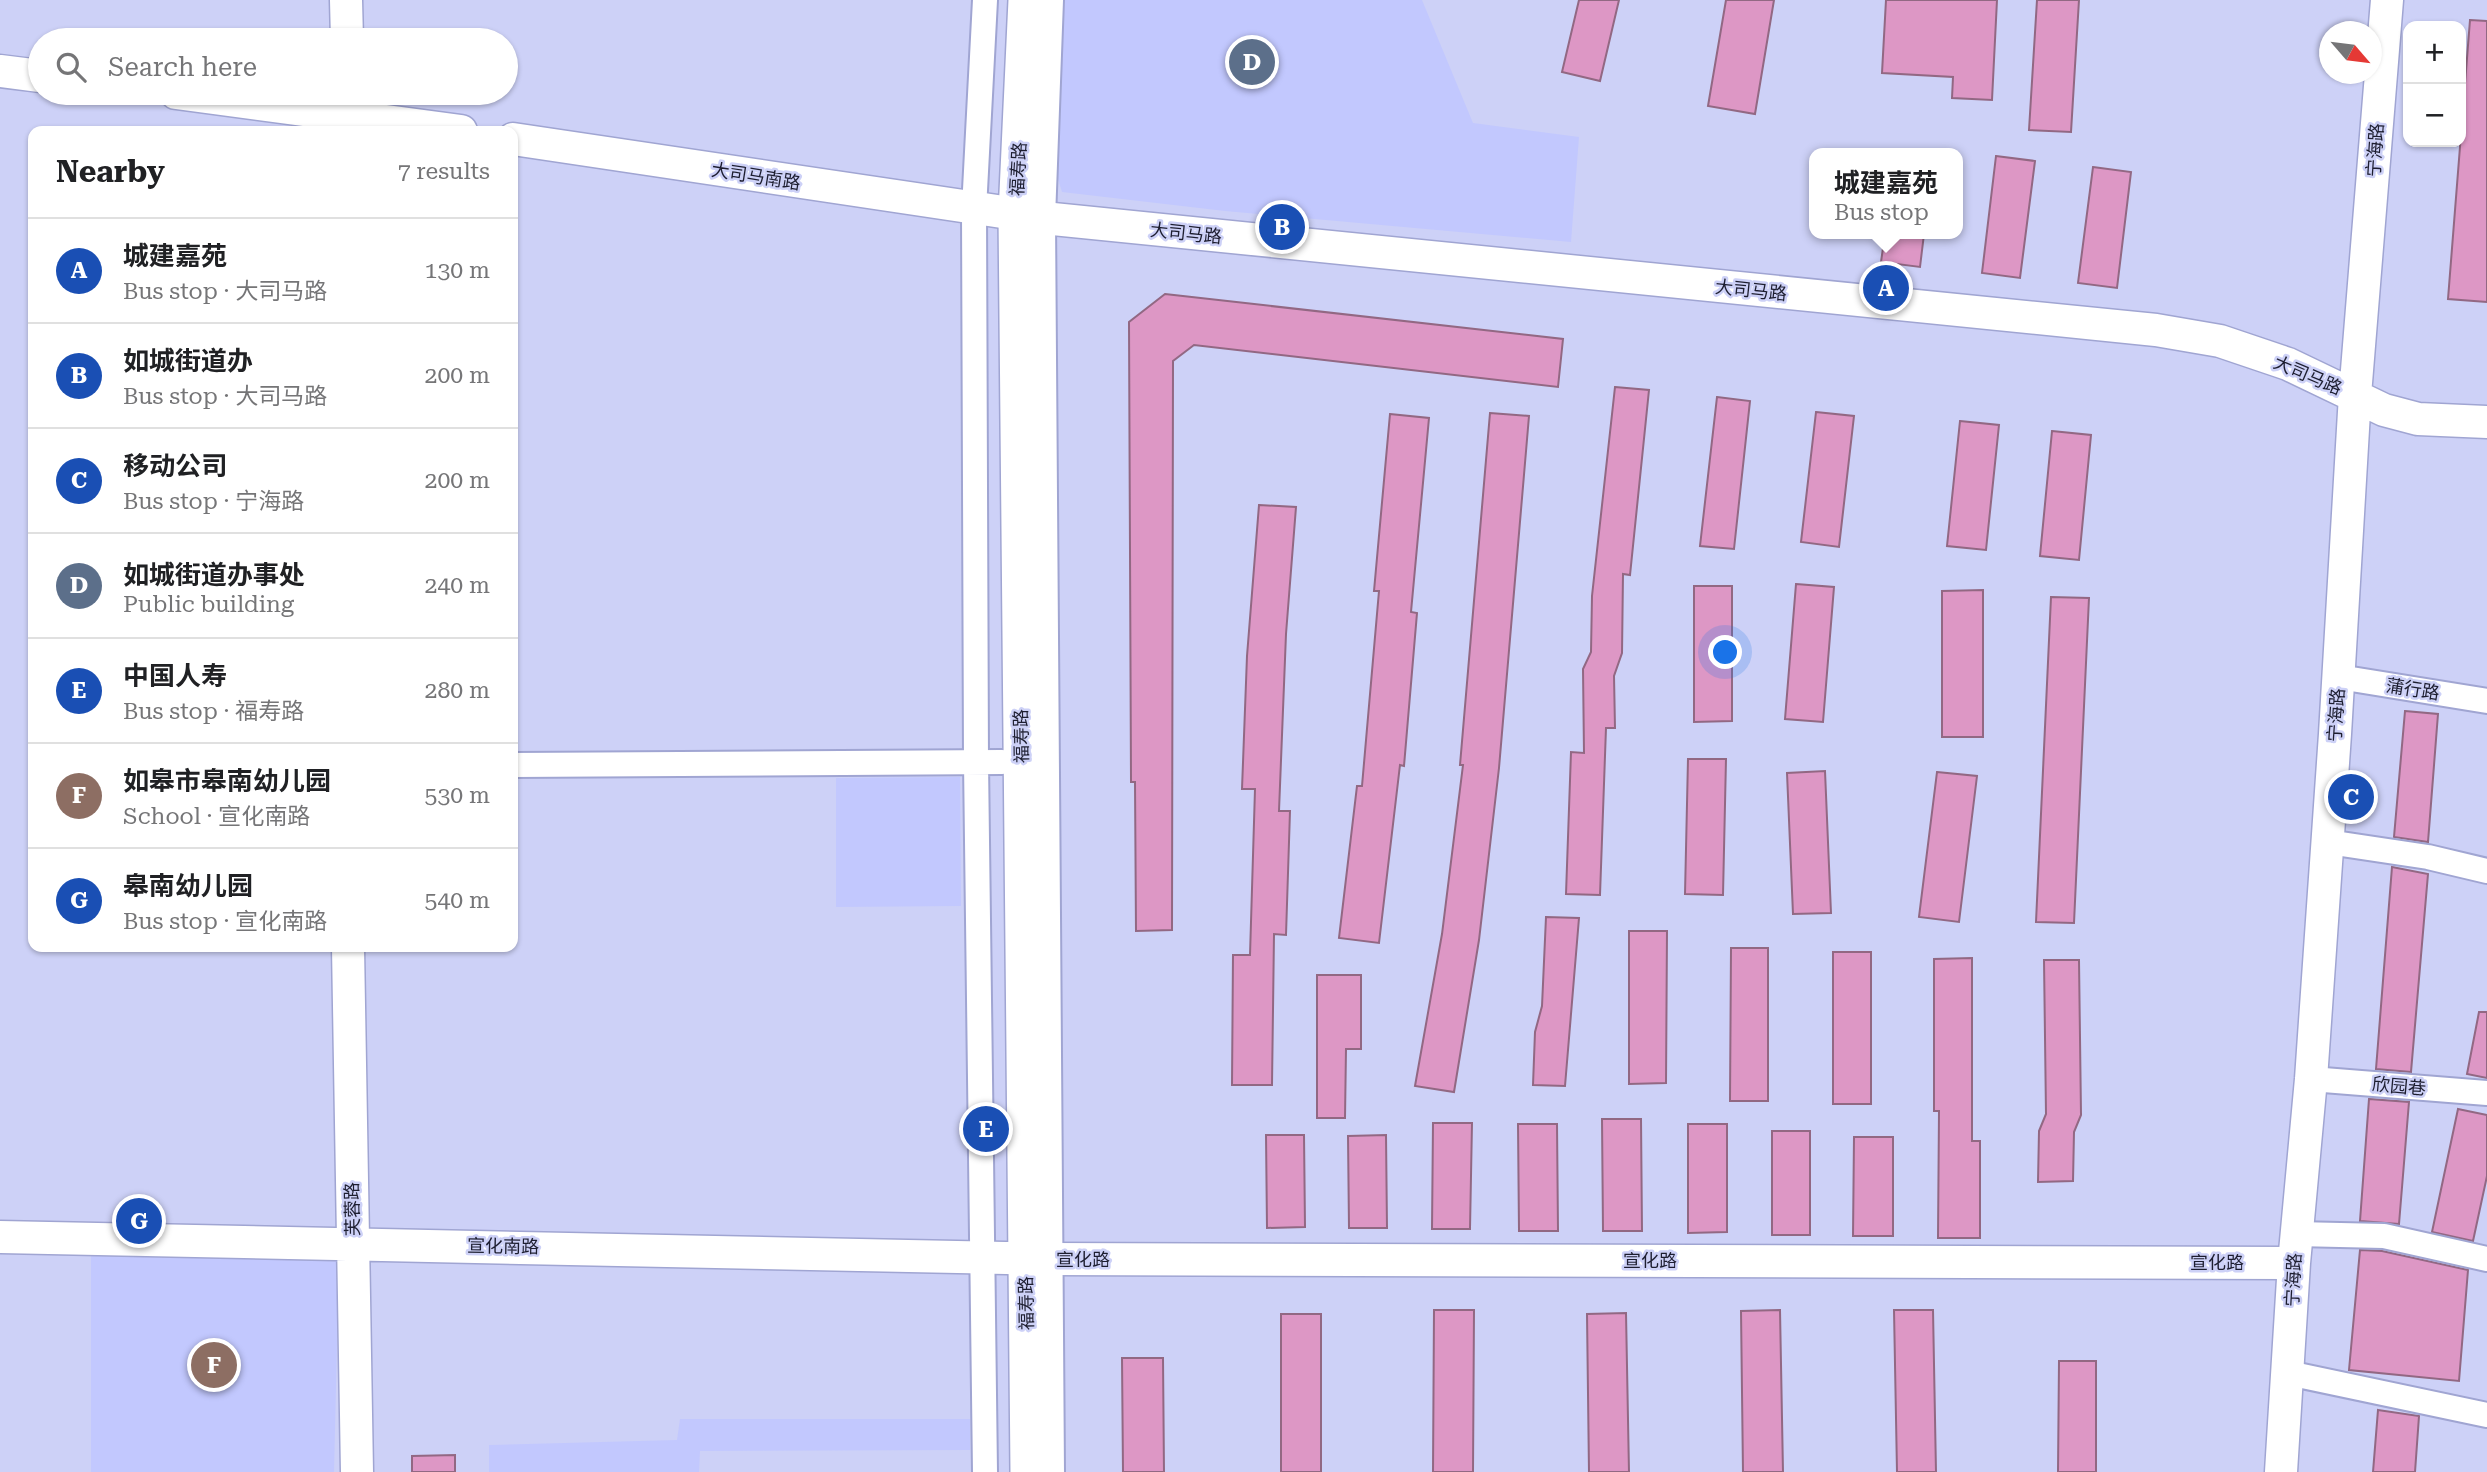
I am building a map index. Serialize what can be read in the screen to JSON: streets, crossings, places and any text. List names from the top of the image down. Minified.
{"streets":{"main road":["福寿路"],"street":["宁海路","大司马南路","大司马路","蒲行路","欣园巷","芙蓉路","宣化南路","宣化路"]},"crossings":[["宁海路","大司马路"],["宁海路","蒲行路"],["宁海路","欣园巷"],["宁海路","宣化路"],["福寿路","大司马南路"],["福寿路","大司马路"],["福寿路","宣化南路"],["福寿路","宣化路"],["大司马南路","大司马路"],["芙蓉路","宣化南路"],["宣化南路","宣化路"]],"north":"bottom right","page":{"map_buttons":["+","−"],"search":"Search here","pins":["D","B","A","C","E","G","F"],"heading":["Nearby","7 results"],"popup":["城建嘉苑","Bus stop"],"list":[{"mark":"A","name":"城建嘉苑","note":"Bus stop · 大司马路","value":"130 m"},{"mark":"B","name":"如城街道办","note":"Bus stop · 大司马路","value":"200 m"},{"mark":"C","name":"移动公司","note":"Bus stop · 宁海路","value":"200 m"},{"mark":"D","name":"如城街道办事处","note":"Public building","value":"240 m"},{"mark":"E","name":"中国人寿","note":"Bus stop · 福寿路","value":"280 m"},{"mark":"F","name":"如皋市皋南幼儿园","note":"School · 宣化南路","value":"530 m"},{"mark":"G","name":"皋南幼儿园","note":"Bus stop · 宣化南路","value":"540 m"}]}}
